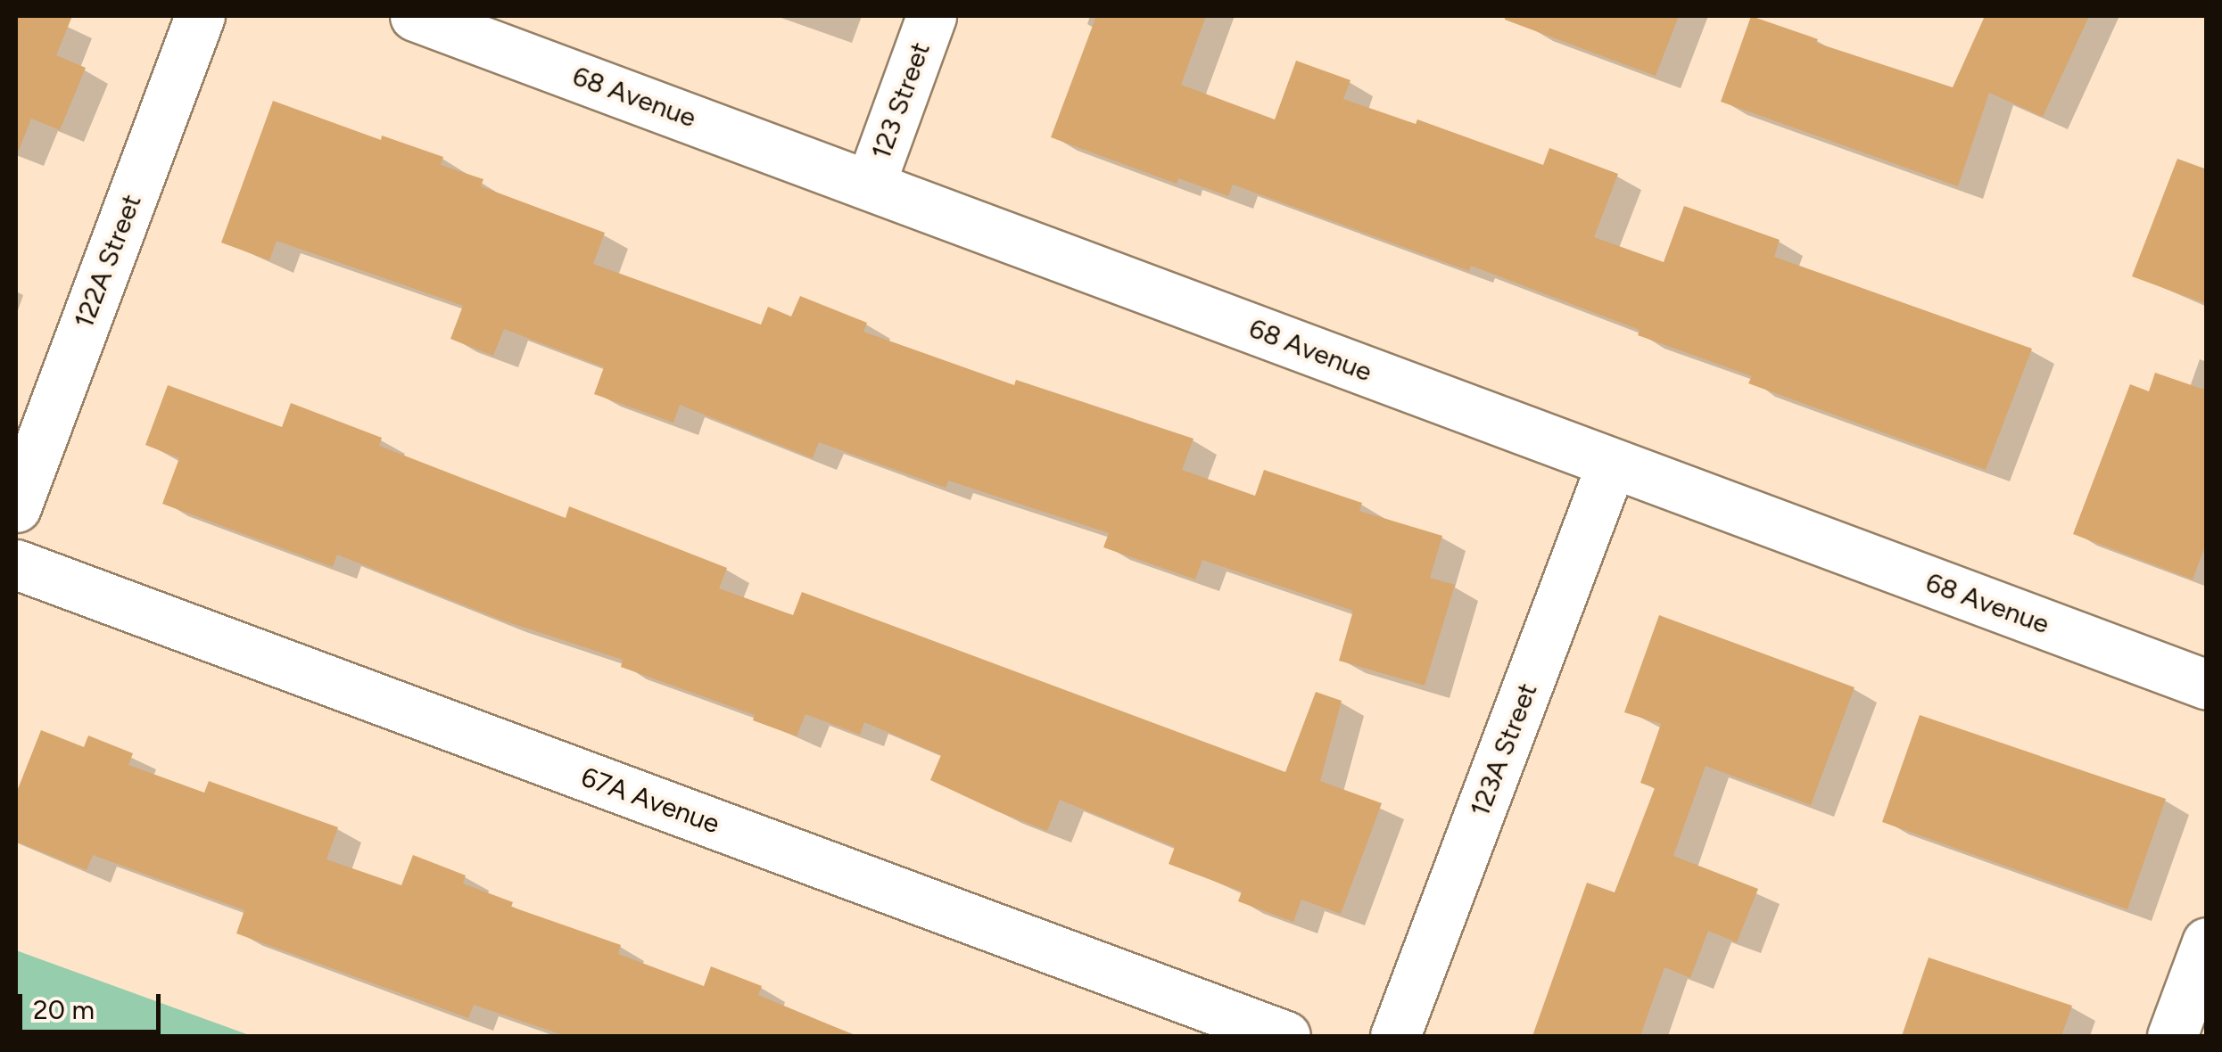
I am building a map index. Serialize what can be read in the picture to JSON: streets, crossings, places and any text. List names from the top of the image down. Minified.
{"streets":{"street":["68 Avenue","123 Street","122A Street","123A Street","67A Avenue"]},"crossings":[["68 Avenue","123 Street"],["68 Avenue","123A Street"]],"scale_bar":"20 m"}
